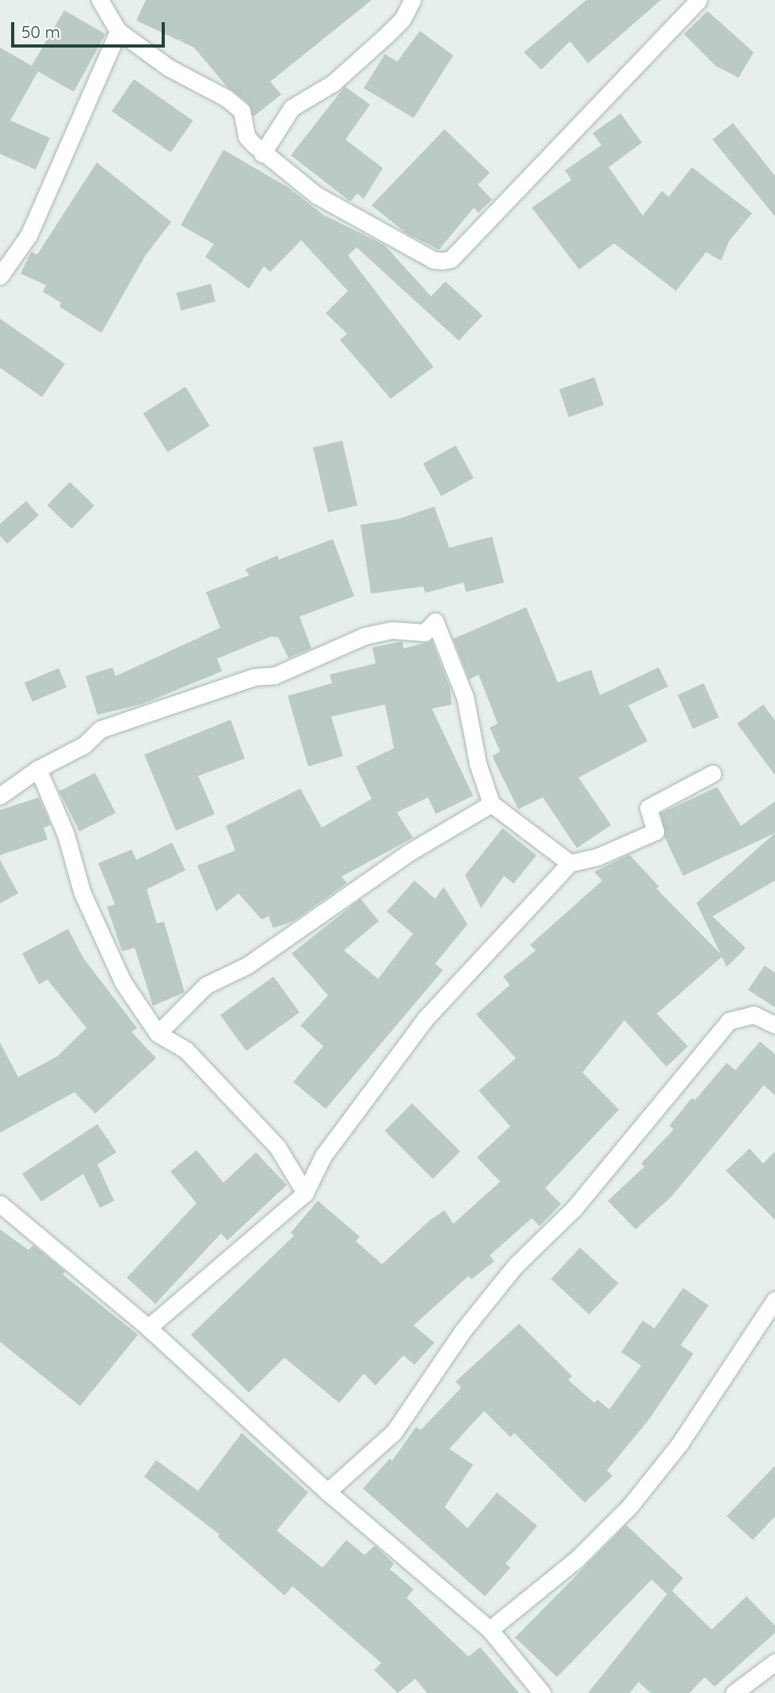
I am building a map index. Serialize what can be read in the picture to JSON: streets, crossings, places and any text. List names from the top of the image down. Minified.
{"scale_bar":"50 m"}
